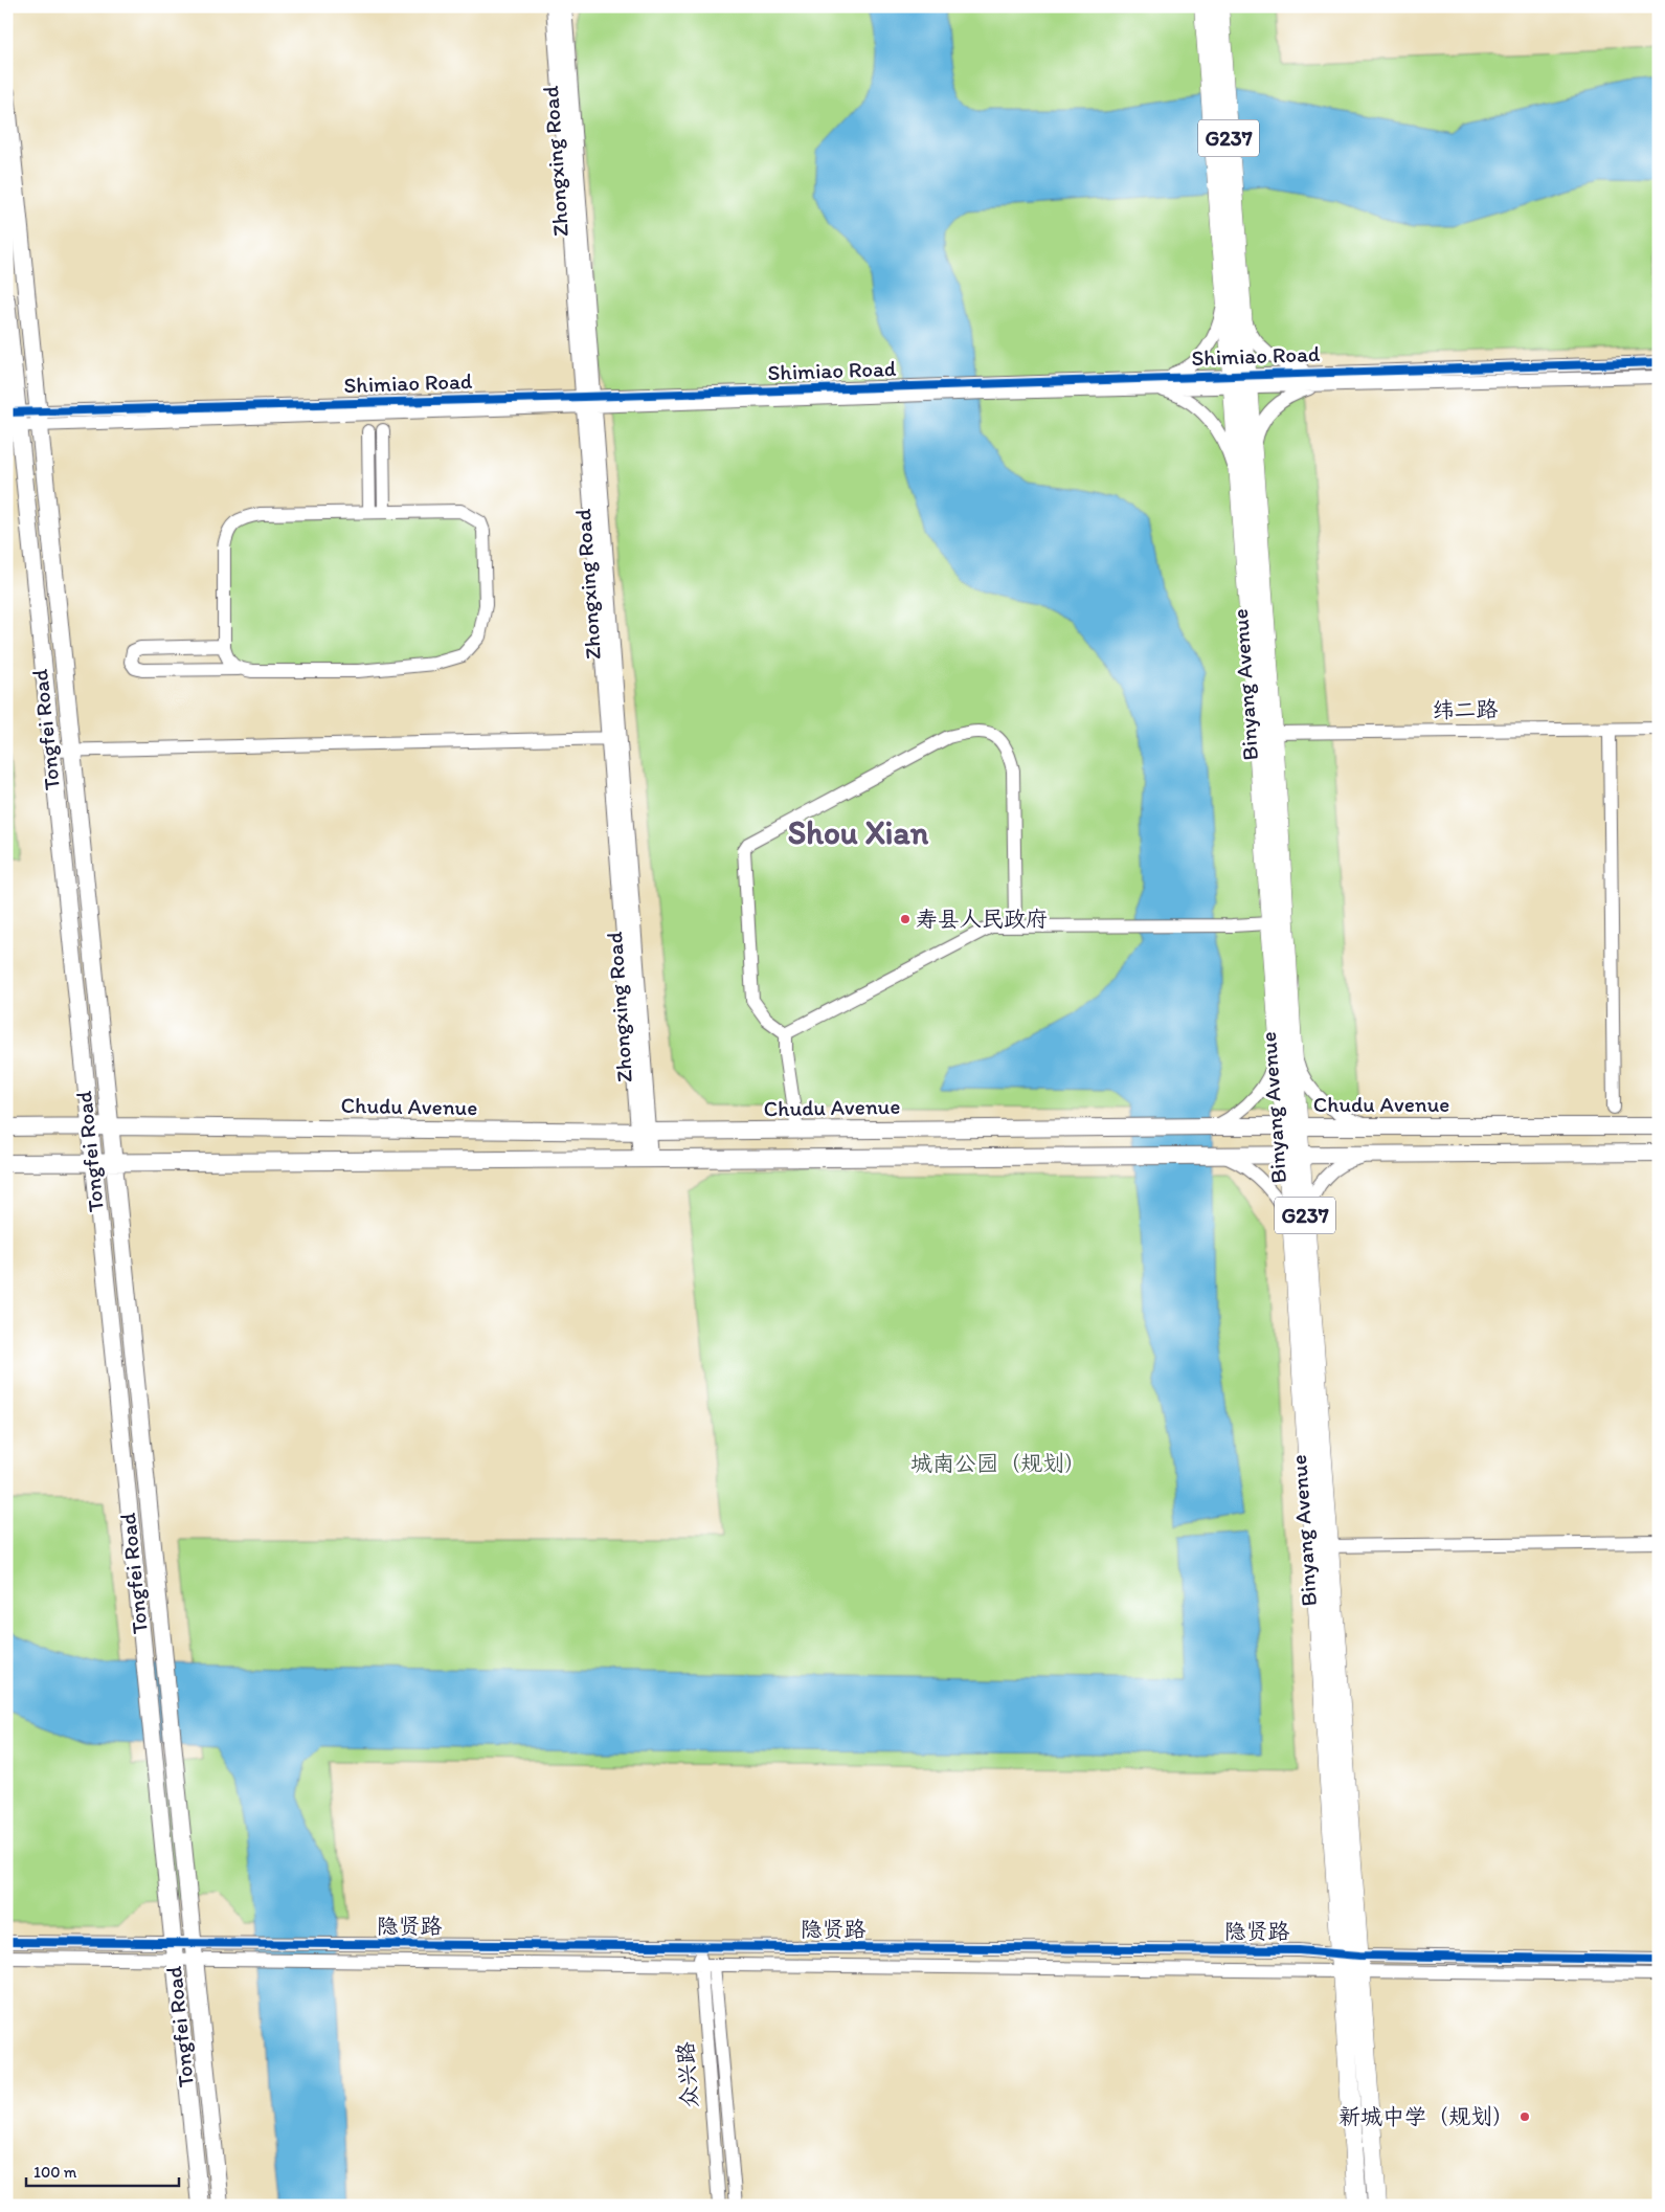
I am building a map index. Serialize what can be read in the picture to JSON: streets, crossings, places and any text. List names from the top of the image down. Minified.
{"streets":{"highway":["G237","Binyang Avenue"],"main road":["Tongfei Road","Chudu Avenue"],"street":["Zhongxing Road","Shimiao Road","纬二路","隐贤路","众兴路"]},"crossings":[["Zhongxing Road","Shimiao Road"],["Zhongxing Road","Chudu Avenue"],["Shimiao Road","Binyang Avenue"],["Shimiao Road","Tongfei Road"],["Binyang Avenue","纬二路"],["Binyang Avenue","Chudu Avenue"],["Binyang Avenue","隐贤路"],["Tongfei Road","Chudu Avenue"],["Tongfei Road","隐贤路"],["隐贤路","众兴路"]],"districts":["Shou Xian"],"parks":["城南公园（规划）"],"places":["寿县人民政府","新城中学（规划）"],"scale_bar":"100 m"}
